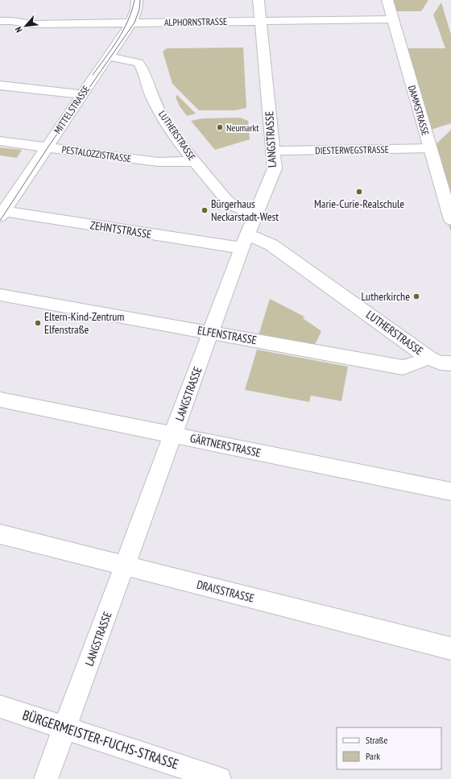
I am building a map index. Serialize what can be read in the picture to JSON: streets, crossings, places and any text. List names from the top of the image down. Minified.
{"streets":{"street":["ALPHORNSTRASSE","MITTELSTRASSE","DAMMSTRASSE","LUTHERSTRASSE","LANGSTRASSE","DIESTERWEGSTRASSE","PESTALOZZISTRASSE","ZEHNTSTRASSE","ELFENSTRASSE","GÄRTNERSTRASSE","DRAISSTRASSE","BÜRGERMEISTER-FUCHS-STRASSE"]},"crossings":[["ALPHORNSTRASSE","MITTELSTRASSE"],["ALPHORNSTRASSE","DAMMSTRASSE"],["ALPHORNSTRASSE","LANGSTRASSE"],["MITTELSTRASSE","LUTHERSTRASSE"],["MITTELSTRASSE","PESTALOZZISTRASSE"],["MITTELSTRASSE","ZEHNTSTRASSE"],["DAMMSTRASSE","DIESTERWEGSTRASSE"],["LUTHERSTRASSE","LANGSTRASSE"],["LUTHERSTRASSE","PESTALOZZISTRASSE"],["LUTHERSTRASSE","ZEHNTSTRASSE"],["LUTHERSTRASSE","ELFENSTRASSE"],["LANGSTRASSE","DIESTERWEGSTRASSE"],["LANGSTRASSE","ZEHNTSTRASSE"],["LANGSTRASSE","ELFENSTRASSE"],["LANGSTRASSE","GÄRTNERSTRASSE"],["LANGSTRASSE","DRAISSTRASSE"],["LANGSTRASSE","BÜRGERMEISTER-FUCHS-STRASSE"]],"places":["Neumarkt","Marie-Curie-Realschule","Bürgerhaus Neckarstadt-West","Lutherkirche","Eltern-Kind-Zentrum Elfenstraße"],"legend":["Straße","Park"],"north":"bottom left"}
